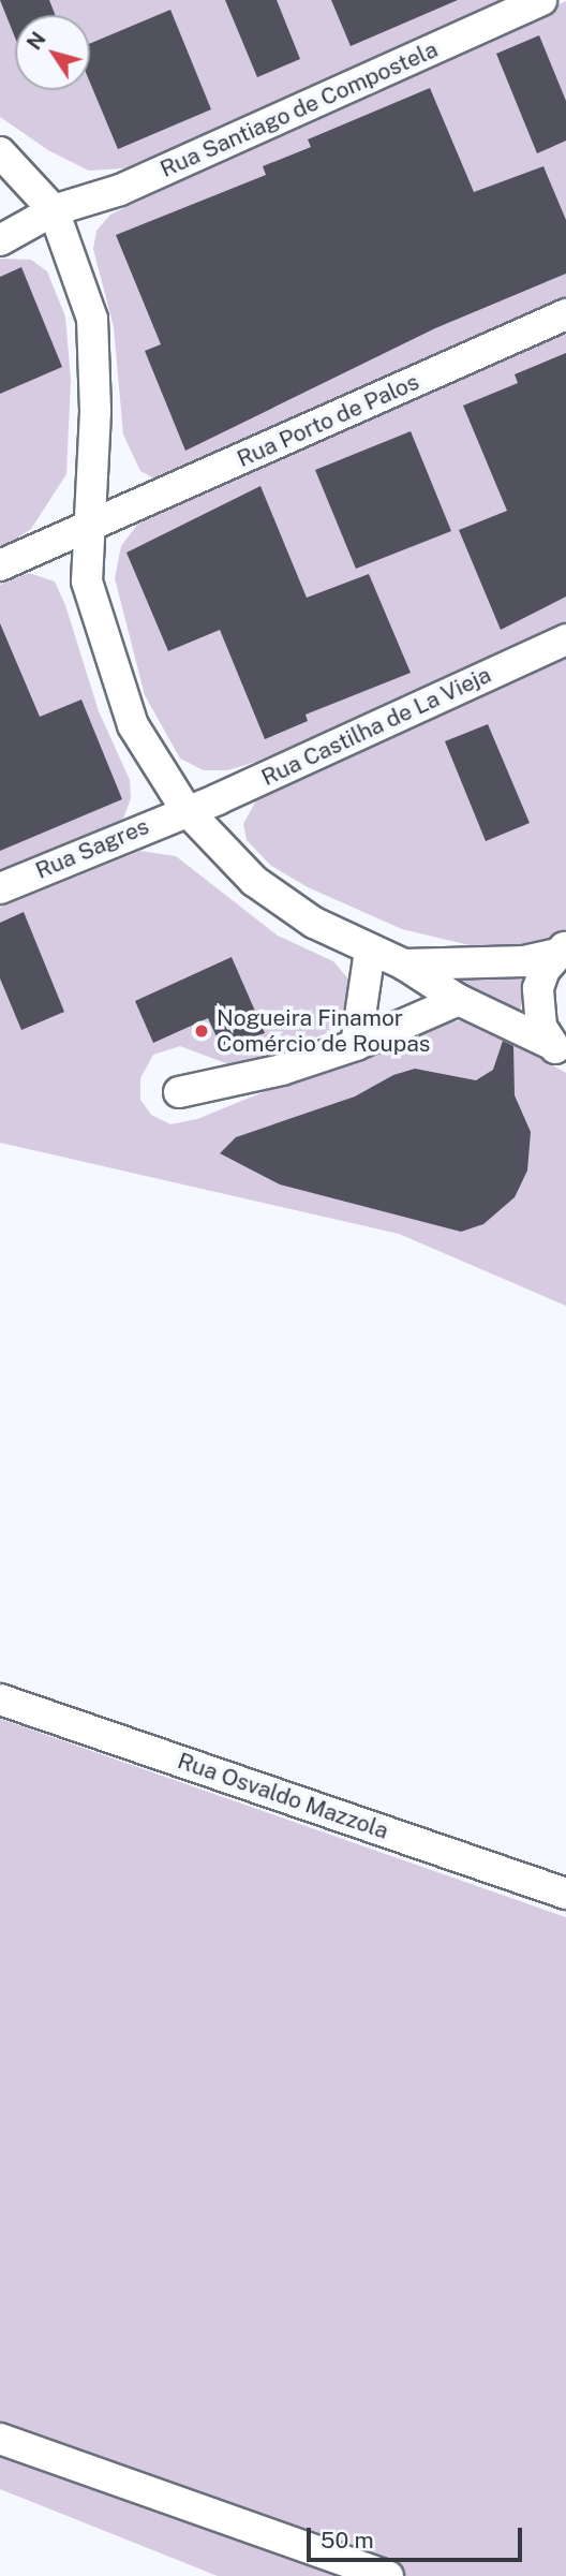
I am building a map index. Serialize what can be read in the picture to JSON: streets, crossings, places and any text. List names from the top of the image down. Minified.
{"streets":{"street":["Rua Santiago de Compostela","Rua Porto de Palos","Rua Castilha de La Vieja","Rua Sagres","Rua Osvaldo Mazzola"]},"crossings":[["Rua Castilha de La Vieja","Rua Sagres"]],"places":["Nogueira Finamor Comércio de Roupas"],"scale_bar":"50 m","north":"top left"}
